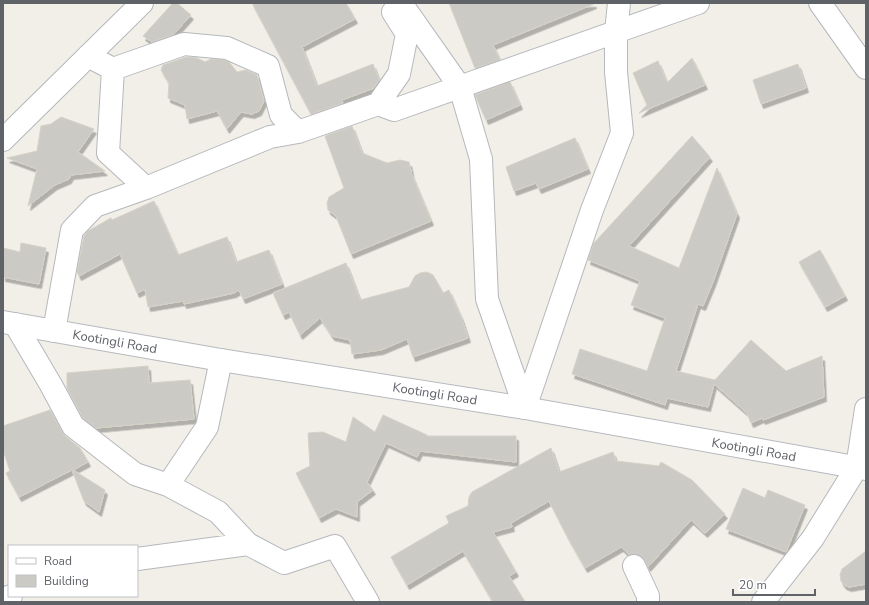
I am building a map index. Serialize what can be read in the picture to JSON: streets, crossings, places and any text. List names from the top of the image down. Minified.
{"streets":{"street":["Kootingli Road"]},"legend":["Road","Building"],"scale_bar":"20 m"}
